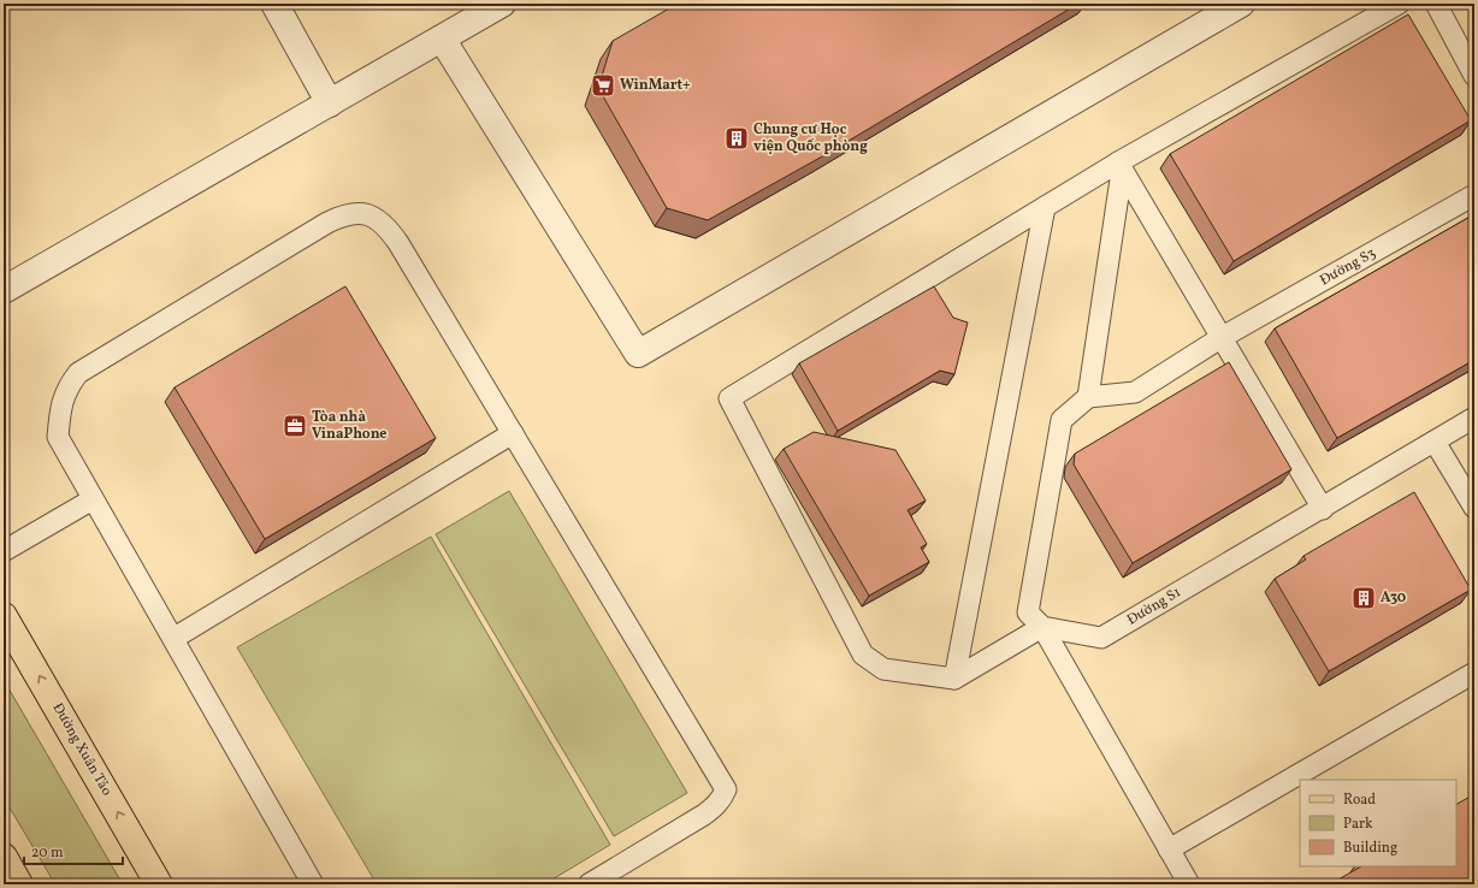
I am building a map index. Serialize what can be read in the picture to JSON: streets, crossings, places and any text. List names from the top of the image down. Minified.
{"streets":{"main road":["Đường Xuân Tảo"],"lane":["Đường S3","Đường S1"]},"one_way":["Đường Xuân Tảo"],"places":{"supermarket":["WinMart+"],"building":["Chung cư Học viện Quốc phòng","A30"],"office":["Tòa nhà VinaPhone"]},"legend":["Road","Park","Building"],"scale_bar":"20 m"}
